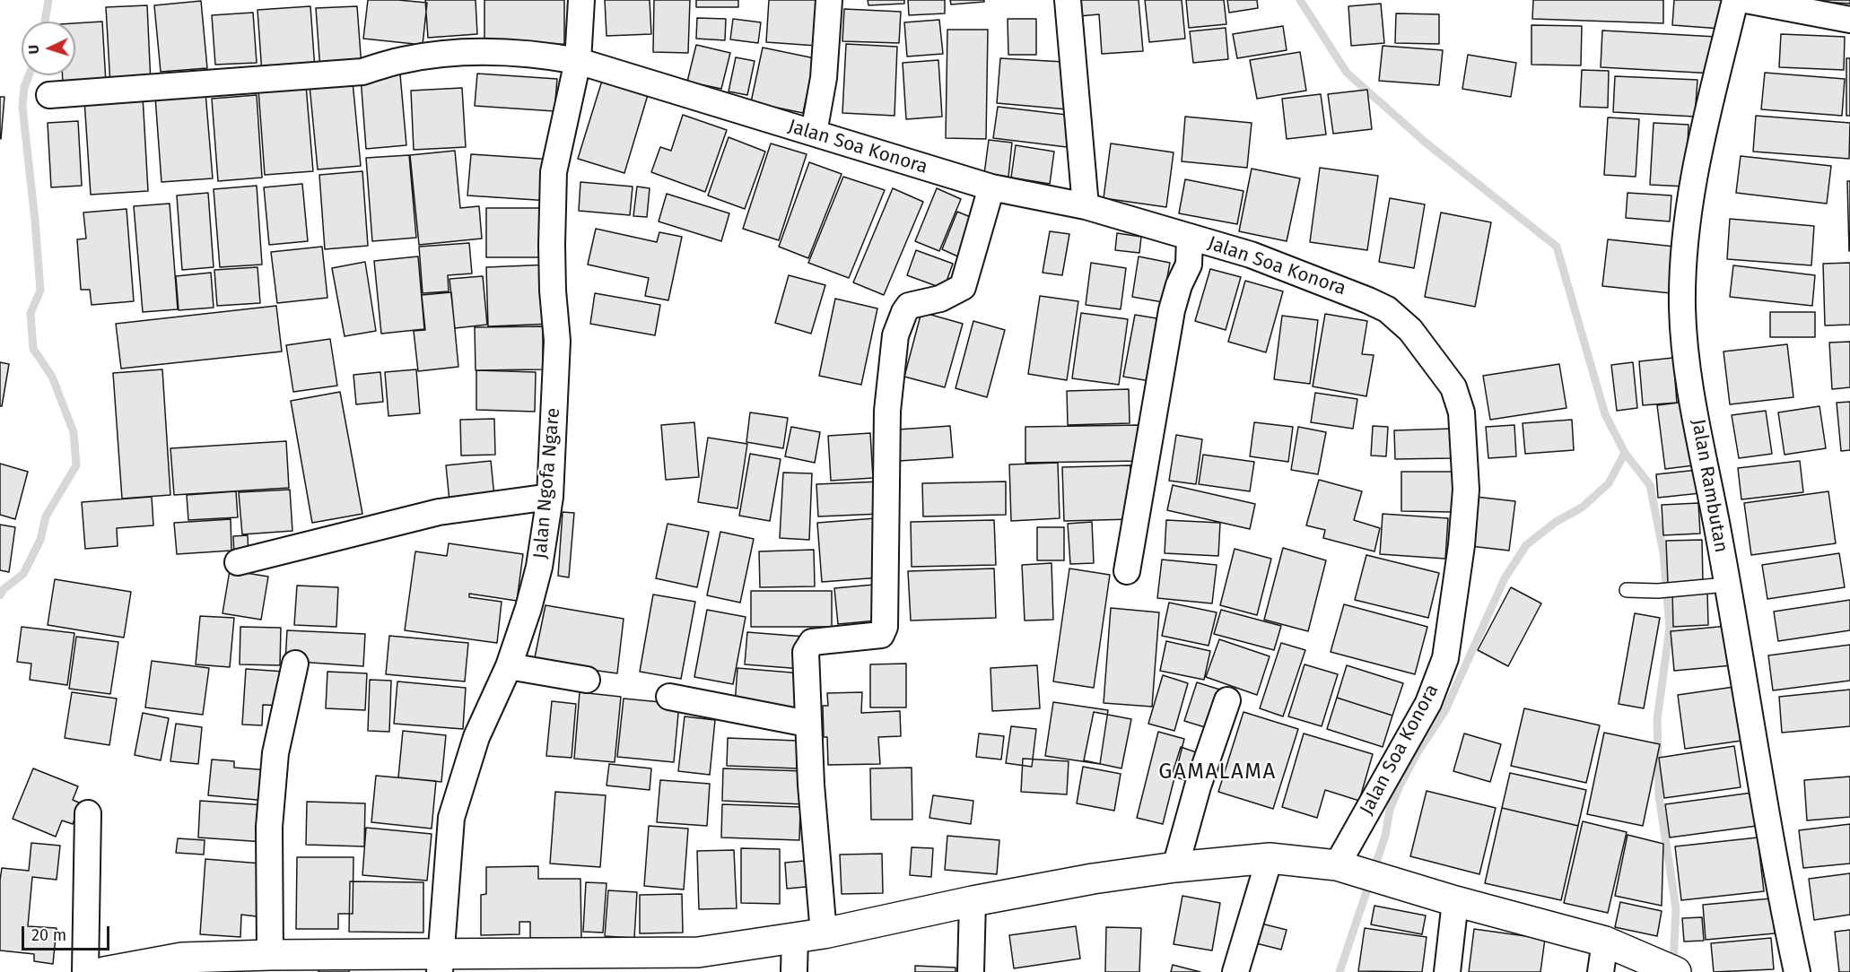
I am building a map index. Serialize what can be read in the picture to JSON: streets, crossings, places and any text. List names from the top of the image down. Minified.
{"streets":{"street":["Jalan Soa Konora","Jalan Ngofa Ngare","Jalan Rambutan"]},"crossings":[["Jalan Soa Konora","Jalan Ngofa Ngare"]],"districts":["GAMALAMA"],"scale_bar":"20 m","north":"left"}
